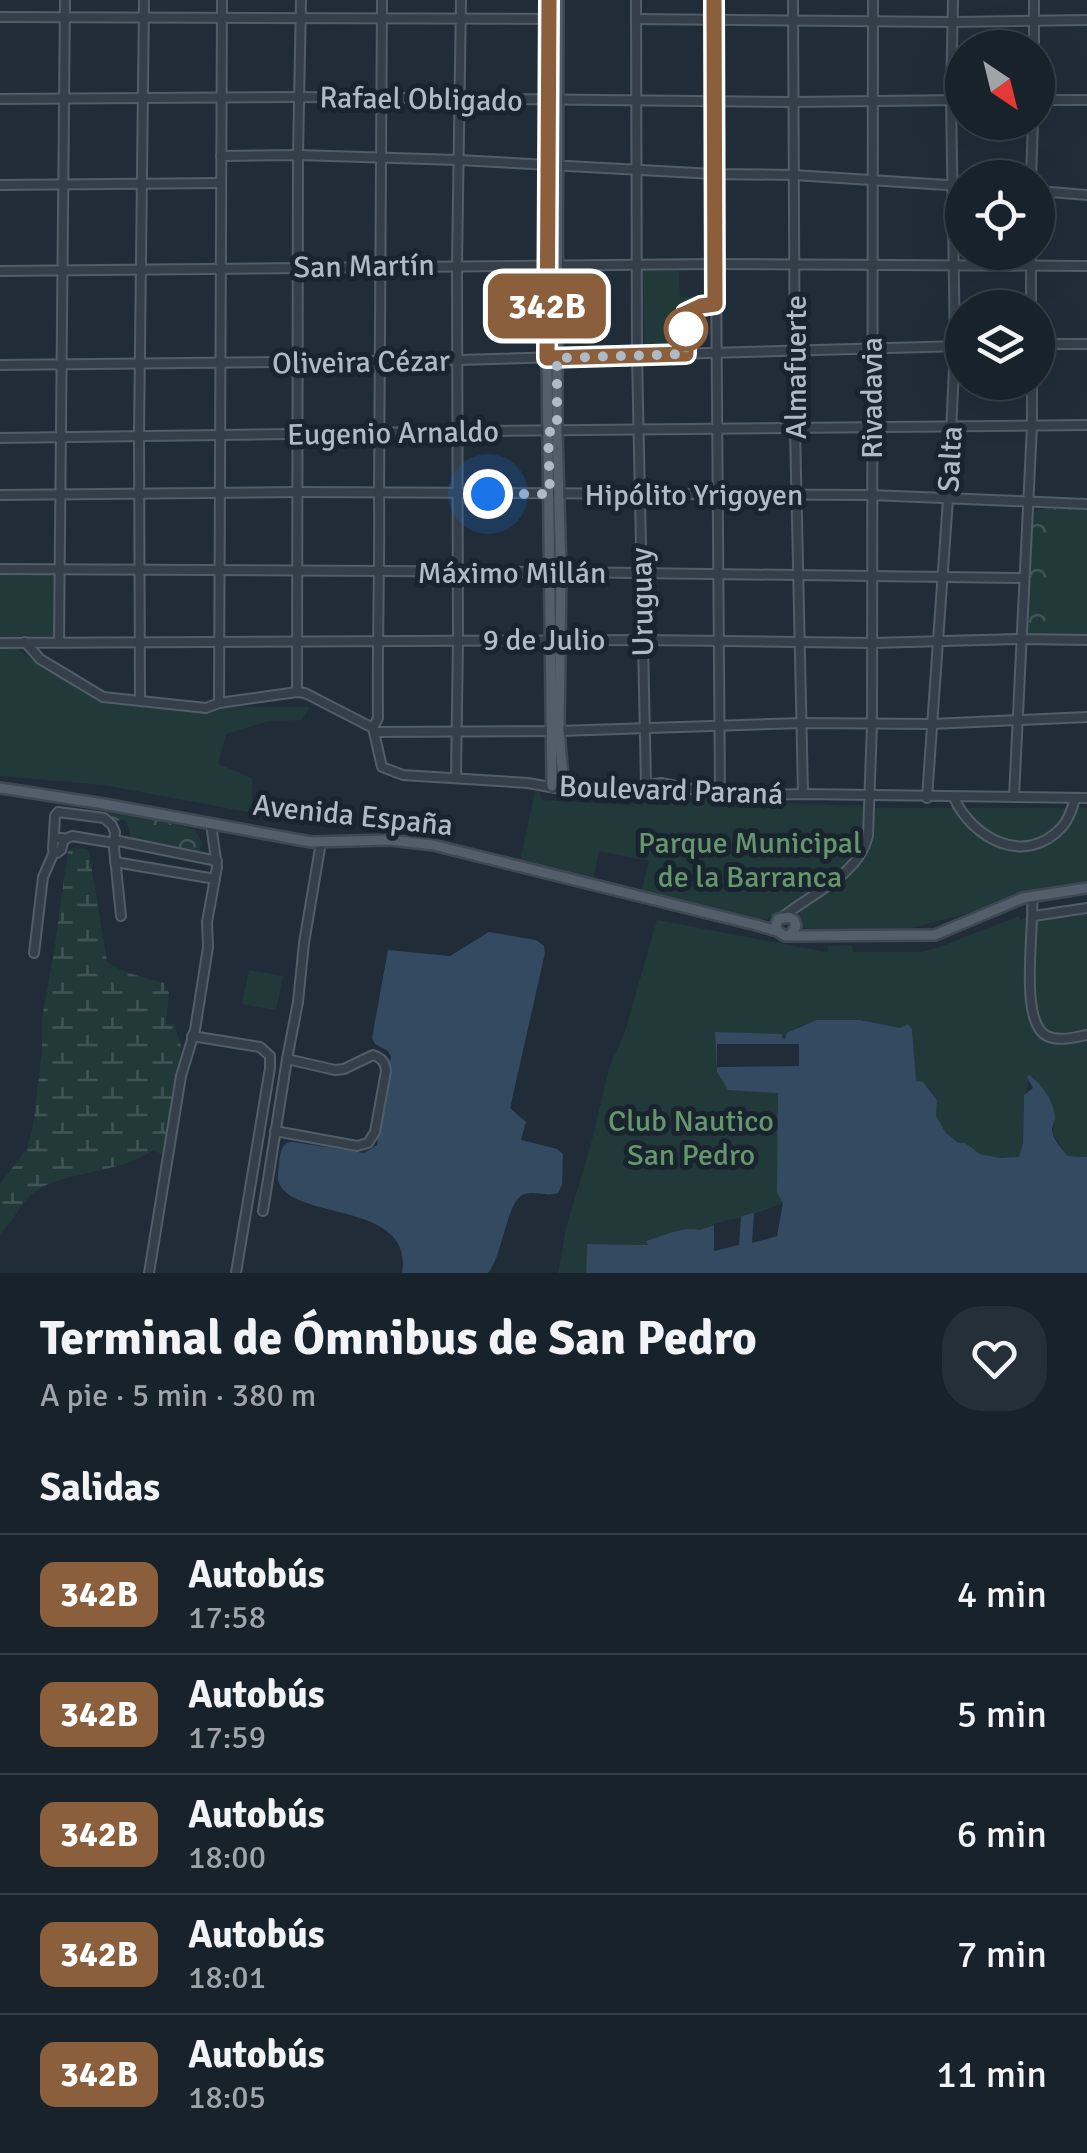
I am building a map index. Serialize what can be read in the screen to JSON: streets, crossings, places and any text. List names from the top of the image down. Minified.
{"streets":{"main road":["Avenida España"],"street":["Rafael Obligado","San Martín","Oliveira Cézar","Almafuerte","Rivadavia","Eugenio Arnaldo","Salta","Hipólito Yrigoyen","Máximo Millán","Uruguay","9 de Julio","Boulevard Paraná"]},"crossings":[["Rafael Obligado","Almafuerte"],["Rafael Obligado","Rivadavia"],["Rafael Obligado","Uruguay"],["San Martín","Almafuerte"],["San Martín","Rivadavia"],["San Martín","Uruguay"],["Oliveira Cézar","Almafuerte"],["Oliveira Cézar","Rivadavia"],["Oliveira Cézar","Uruguay"],["Almafuerte","Eugenio Arnaldo"],["Almafuerte","Hipólito Yrigoyen"],["Almafuerte","Máximo Millán"],["Almafuerte","9 de Julio"],["Almafuerte","Boulevard Paraná"],["Rivadavia","Eugenio Arnaldo"],["Rivadavia","Hipólito Yrigoyen"],["Rivadavia","Máximo Millán"],["Rivadavia","9 de Julio"],["Rivadavia","Boulevard Paraná"],["Rivadavia","Avenida España"],["Eugenio Arnaldo","Salta"],["Eugenio Arnaldo","Uruguay"],["Salta","Hipólito Yrigoyen"],["Salta","Máximo Millán"],["Salta","9 de Julio"],["Salta","Boulevard Paraná"],["Hipólito Yrigoyen","Uruguay"],["Máximo Millán","Uruguay"],["Uruguay","9 de Julio"],["Uruguay","Boulevard Paraná"]],"parks":["Parque Municipal de la Barranca","Club Nautico San Pedro"],"lines":["bus line 342B"],"north":"bottom right","page":{"on_map":"342B","heading":[["Terminal de Ómnibus de San Pedro","A pie · 5 min · 380 m"],"Salidas"],"list":[{"mark":"342B","name":"Autobús","note":"17:58","value":"4 min"},{"mark":"342B","name":"Autobús","note":"17:59","value":"5 min"},{"mark":"342B","name":"Autobús","note":"18:00","value":"6 min"},{"mark":"342B","name":"Autobús","note":"18:01","value":"7 min"},{"mark":"342B","name":"Autobús","note":"18:05","value":"11 min"}]}}
